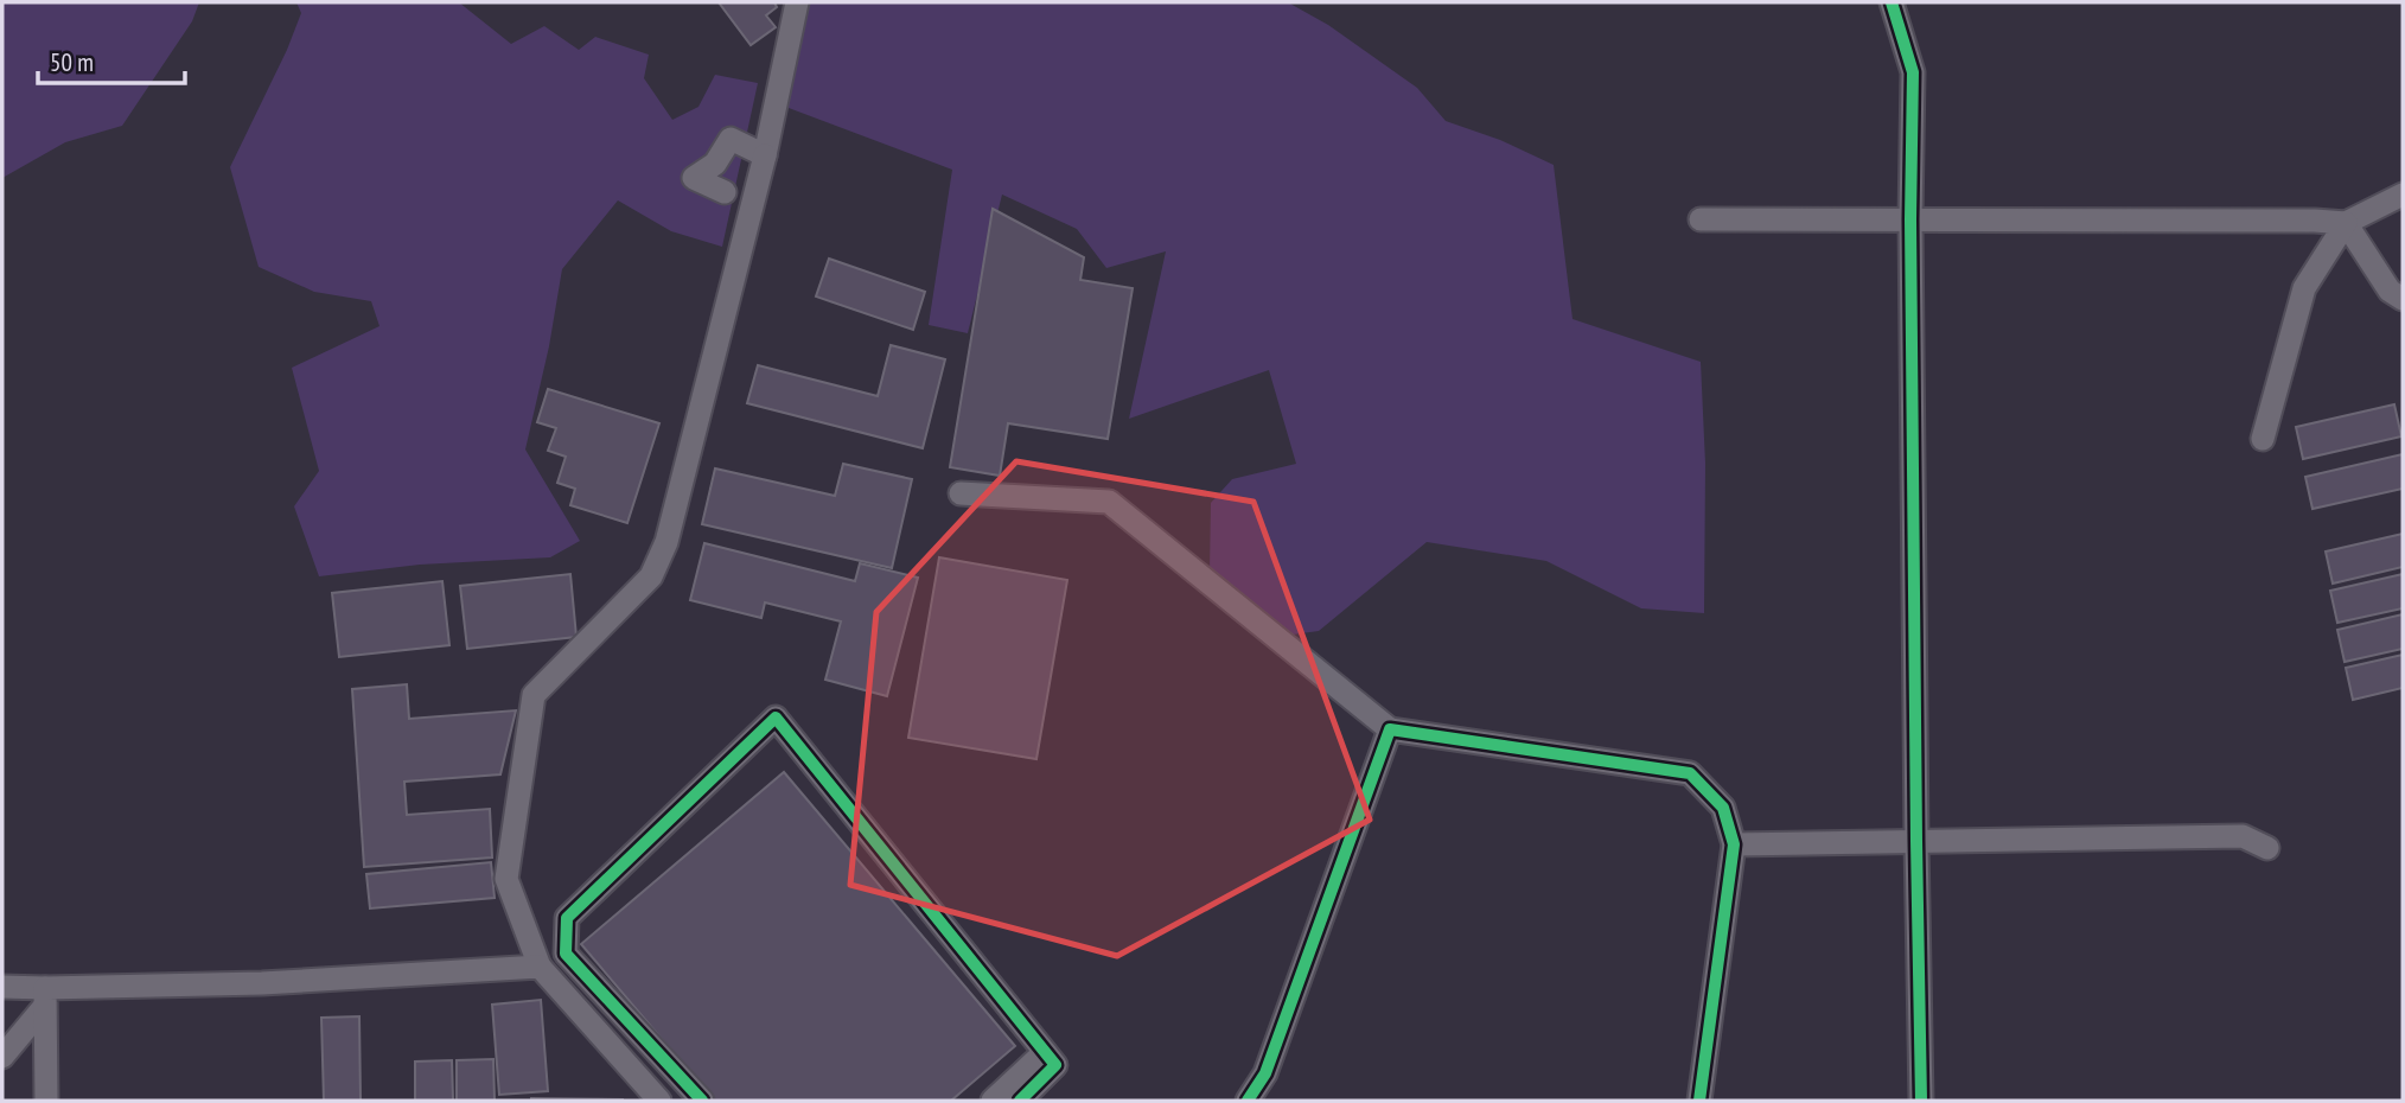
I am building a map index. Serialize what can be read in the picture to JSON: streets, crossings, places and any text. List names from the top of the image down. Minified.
{"scale_bar":"50 m"}
